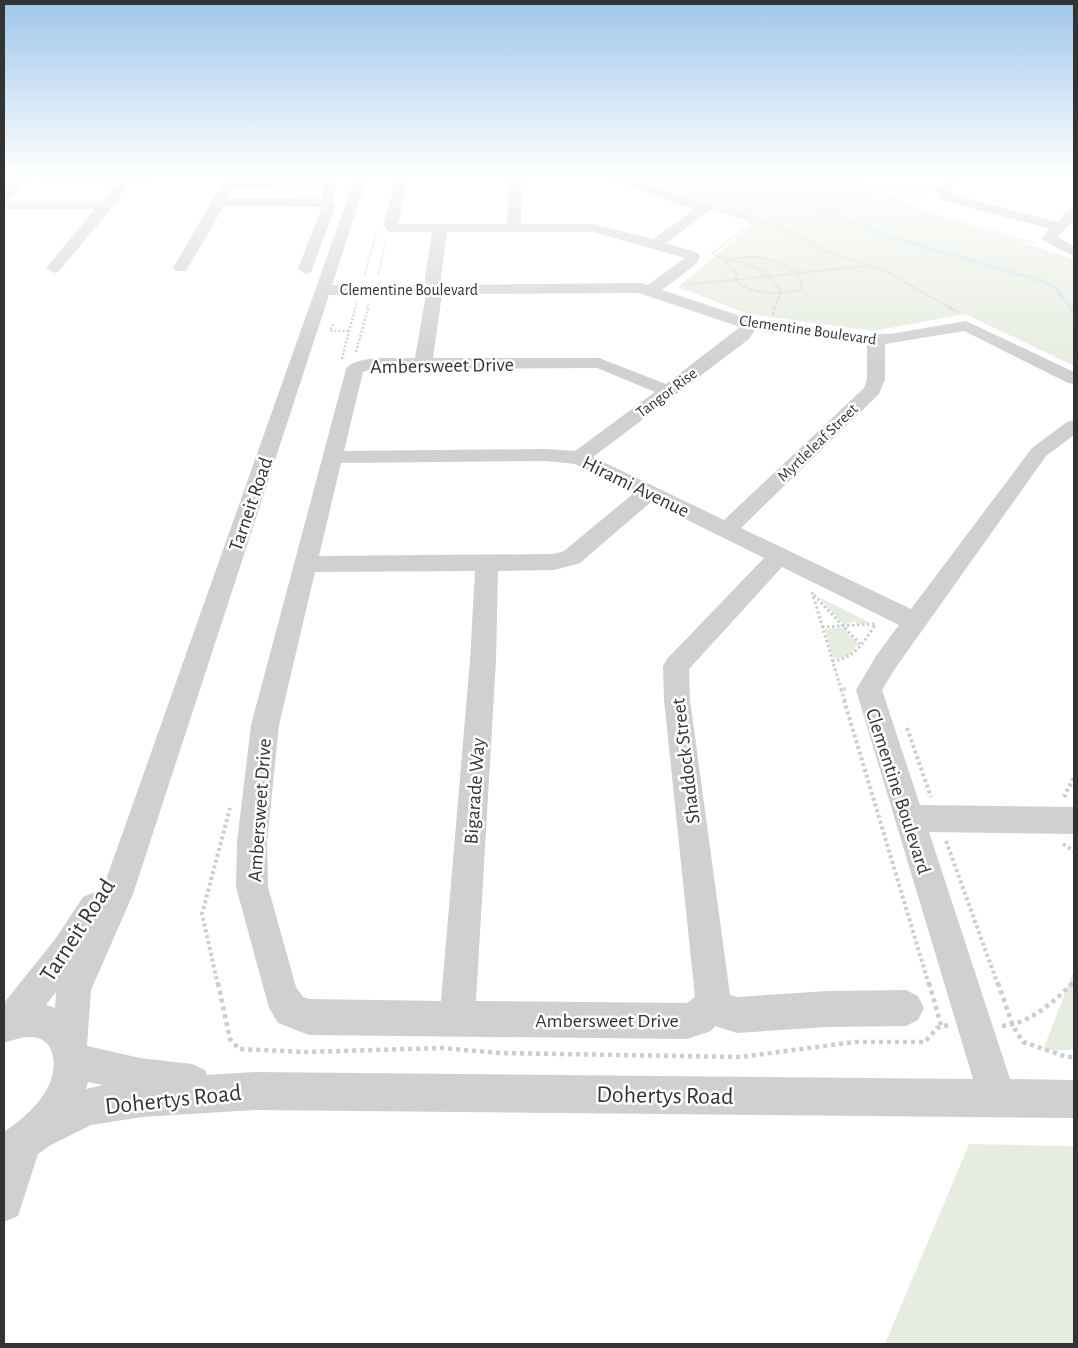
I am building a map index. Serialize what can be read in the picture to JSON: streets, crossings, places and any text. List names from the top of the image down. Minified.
{"streets":{"street":["Clementine Boulevard","Ambersweet Drive","Tangor Rise","Myrtleleaf Street","Hirami Avenue","Tarneit Road","Shaddock Street","Bigarade Way","Dohertys Road"]},"crossings":[["Clementine Boulevard","Tangor Rise"],["Clementine Boulevard","Myrtleleaf Street"],["Clementine Boulevard","Hirami Avenue"],["Clementine Boulevard","Tarneit Road"],["Clementine Boulevard","Dohertys Road"],["Ambersweet Drive","Tangor Rise"],["Ambersweet Drive","Hirami Avenue"],["Ambersweet Drive","Shaddock Street"],["Ambersweet Drive","Bigarade Way"],["Tangor Rise","Hirami Avenue"],["Myrtleleaf Street","Hirami Avenue"],["Hirami Avenue","Shaddock Street"],["Tarneit Road","Dohertys Road"]]}
